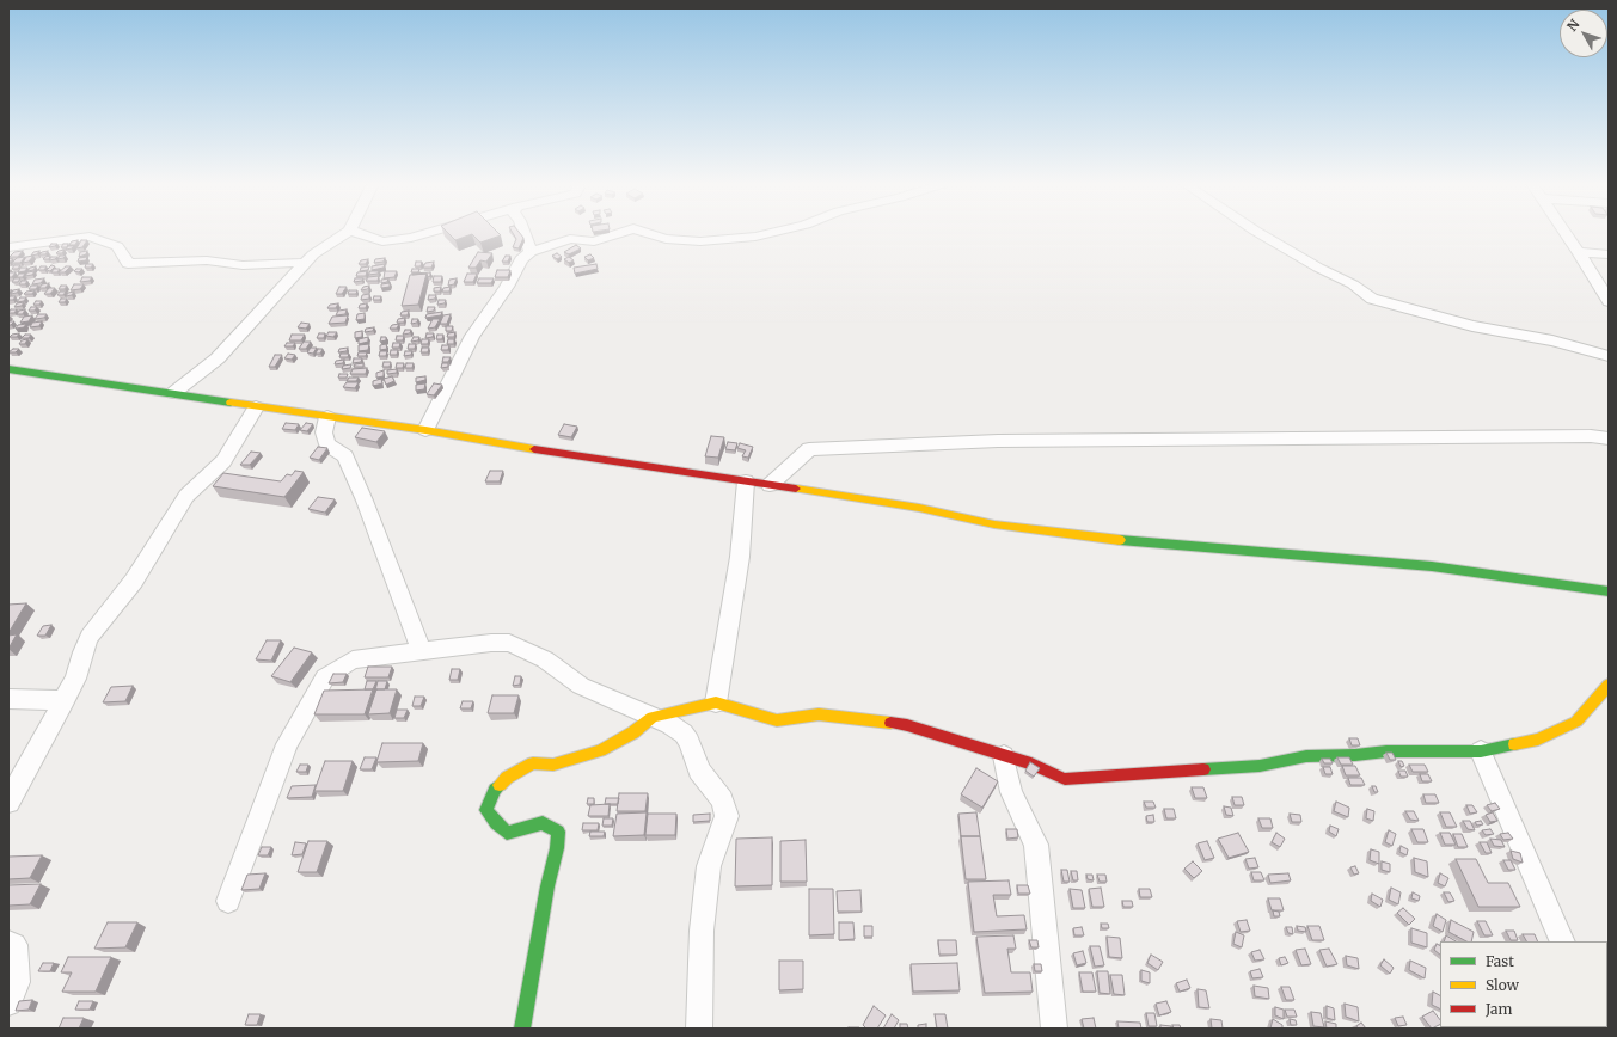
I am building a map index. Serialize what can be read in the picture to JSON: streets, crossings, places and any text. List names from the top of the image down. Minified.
{"legend":["Fast","Slow","Jam"],"north":"top left"}
